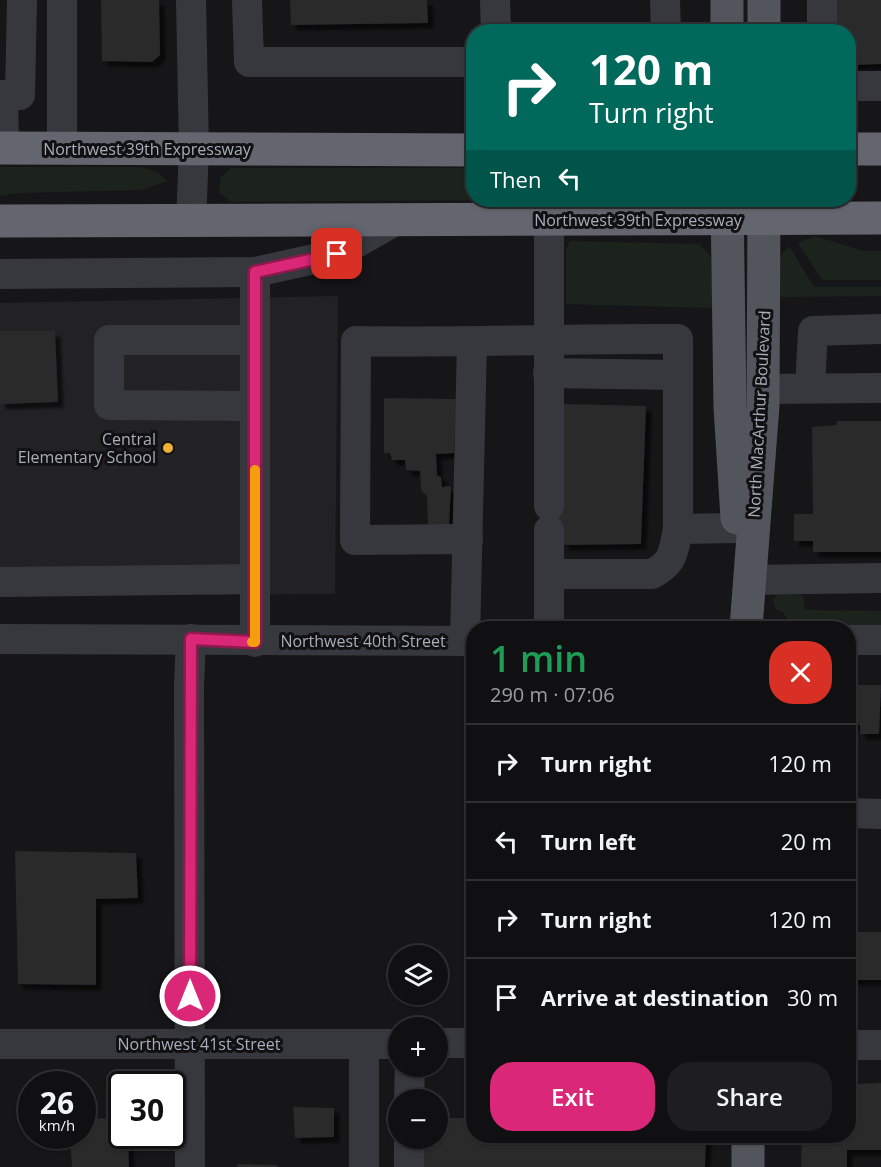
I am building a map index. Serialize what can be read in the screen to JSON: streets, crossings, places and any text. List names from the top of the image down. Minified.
{"streets":{"highway":["Northwest 39th Expressway"],"main road":["North MacArthur Boulevard"],"street":["Northwest 40th Street","Northwest 41st Street"]},"crossings":[["Northwest 39th Expressway","North MacArthur Boulevard"]],"places":["Central Elementary School"],"page":{"turn":["120 m","Turn right"],"then":"Then","heading":["1 min","290 m · 07:06"],"list":[{"name":"Turn right","value":"120 m"},{"name":"Turn left","value":"20 m"},{"name":"Turn right","value":"120 m"},{"name":"Arrive at destination","value":"30 m"}],"map_buttons":["+","−"],"buttons":["Exit","Share"],"speed":"26 km/h","limit":"30"}}
